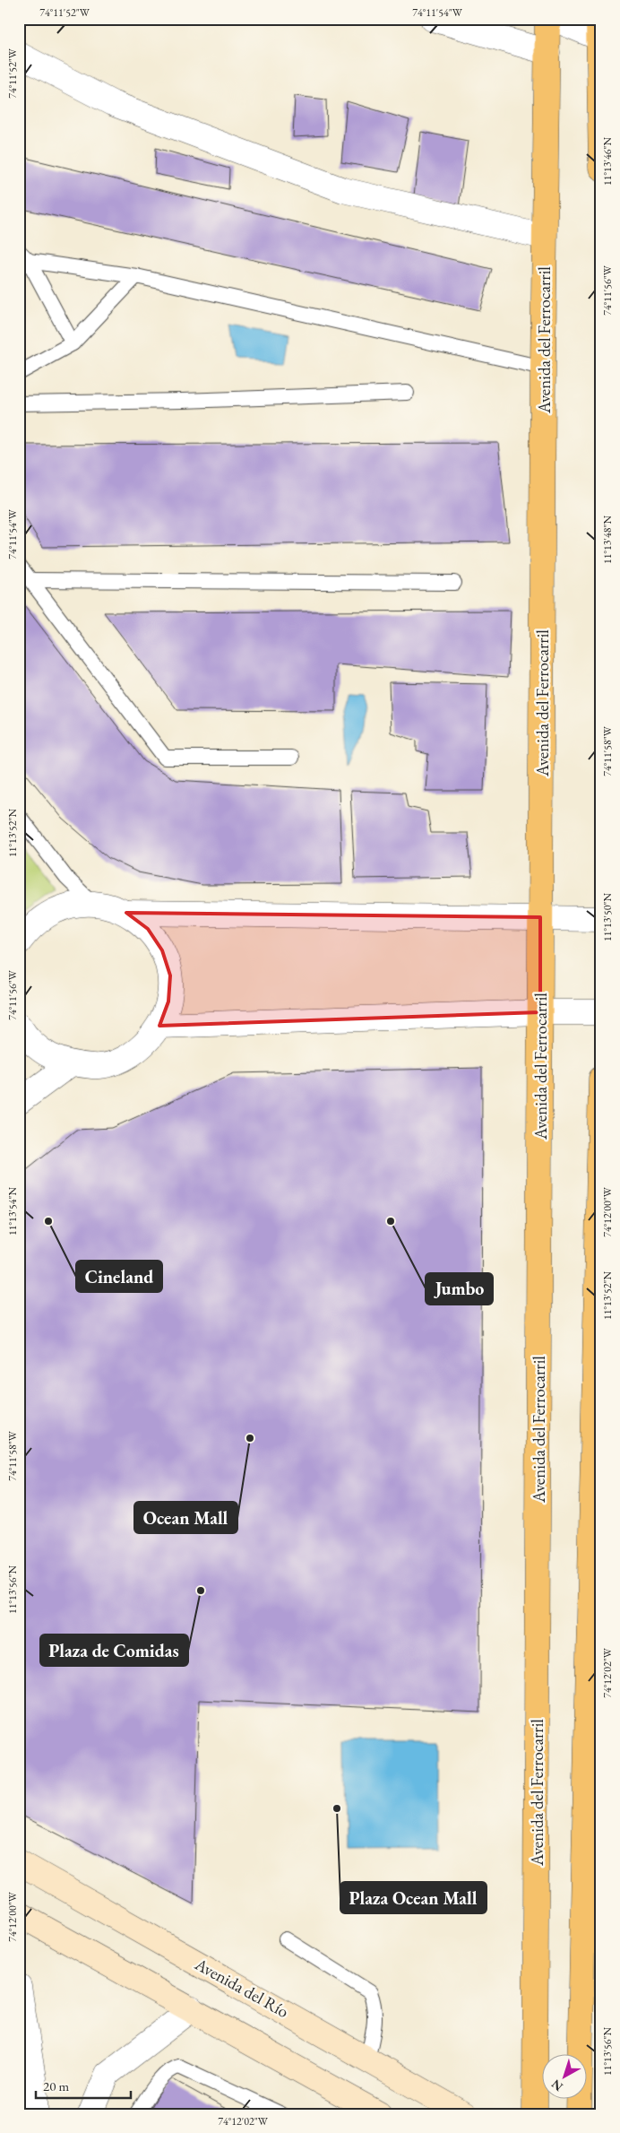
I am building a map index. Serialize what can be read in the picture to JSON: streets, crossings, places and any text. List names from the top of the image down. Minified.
{"streets":{"main road":["Avenida del Ferrocarril","Avenida del Río"]},"places":["Cineland","Jumbo","Ocean Mall","Plaza de Comidas","Plaza Ocean Mall"],"scale_bar":"20 m","north":"bottom left","coordinates":["74°11'52\"W","74°11'54\"W","11°13'46\"N","74°11'56\"W","11°13'48\"N","74°11'58\"W","11°13'52\"N","11°13'50\"N","11°13'54\"N","74°12'00\"W","11°13'56\"N","74°12'02\"W"]}
